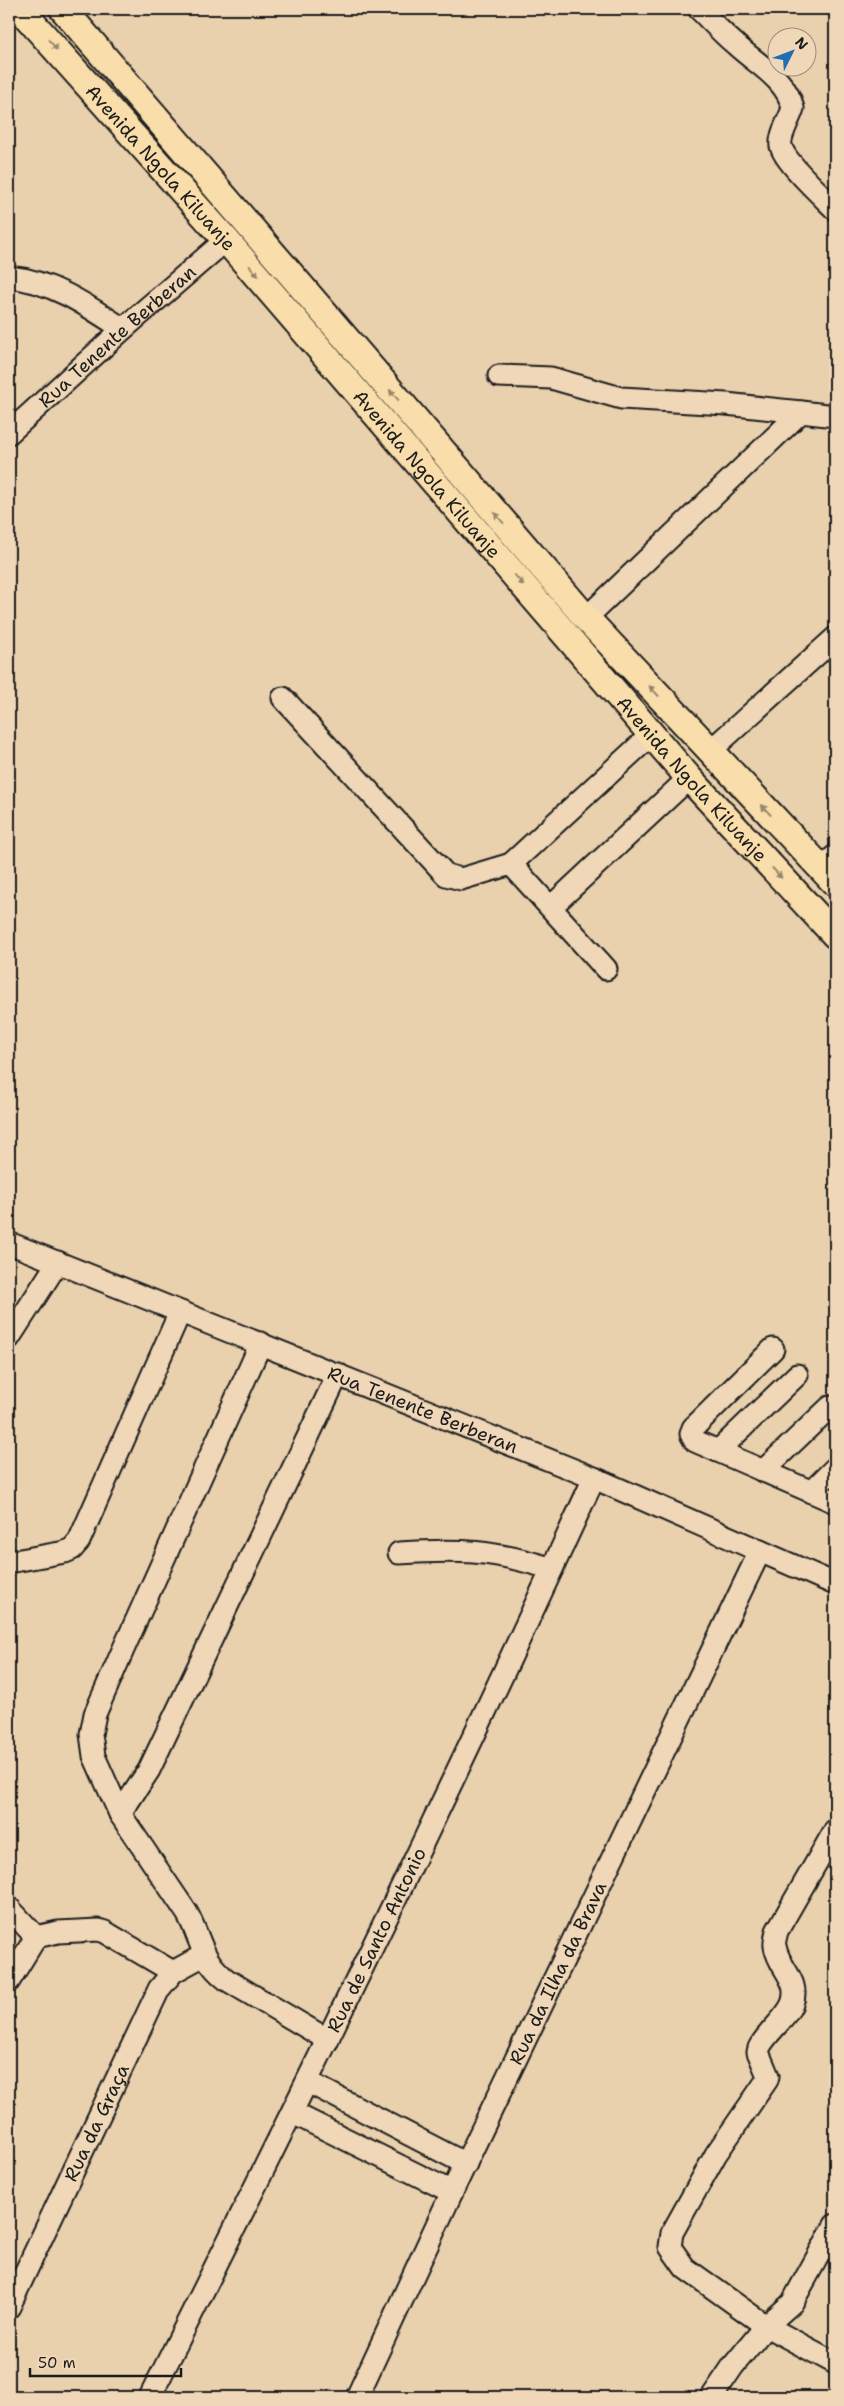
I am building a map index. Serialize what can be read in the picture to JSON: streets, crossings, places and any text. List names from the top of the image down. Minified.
{"streets":{"main road":["Avenida Ngola Kiluanje"],"street":["Rua Tenente Berberan","Rua de Santo Antonio","Rua da Ilha da Brava","Rua da Graça"]},"crossings":[["Avenida Ngola Kiluanje","Rua Tenente Berberan"],["Rua Tenente Berberan","Rua de Santo Antonio"],["Rua Tenente Berberan","Rua da Ilha da Brava"]],"scale_bar":"50 m","north":"top right"}
